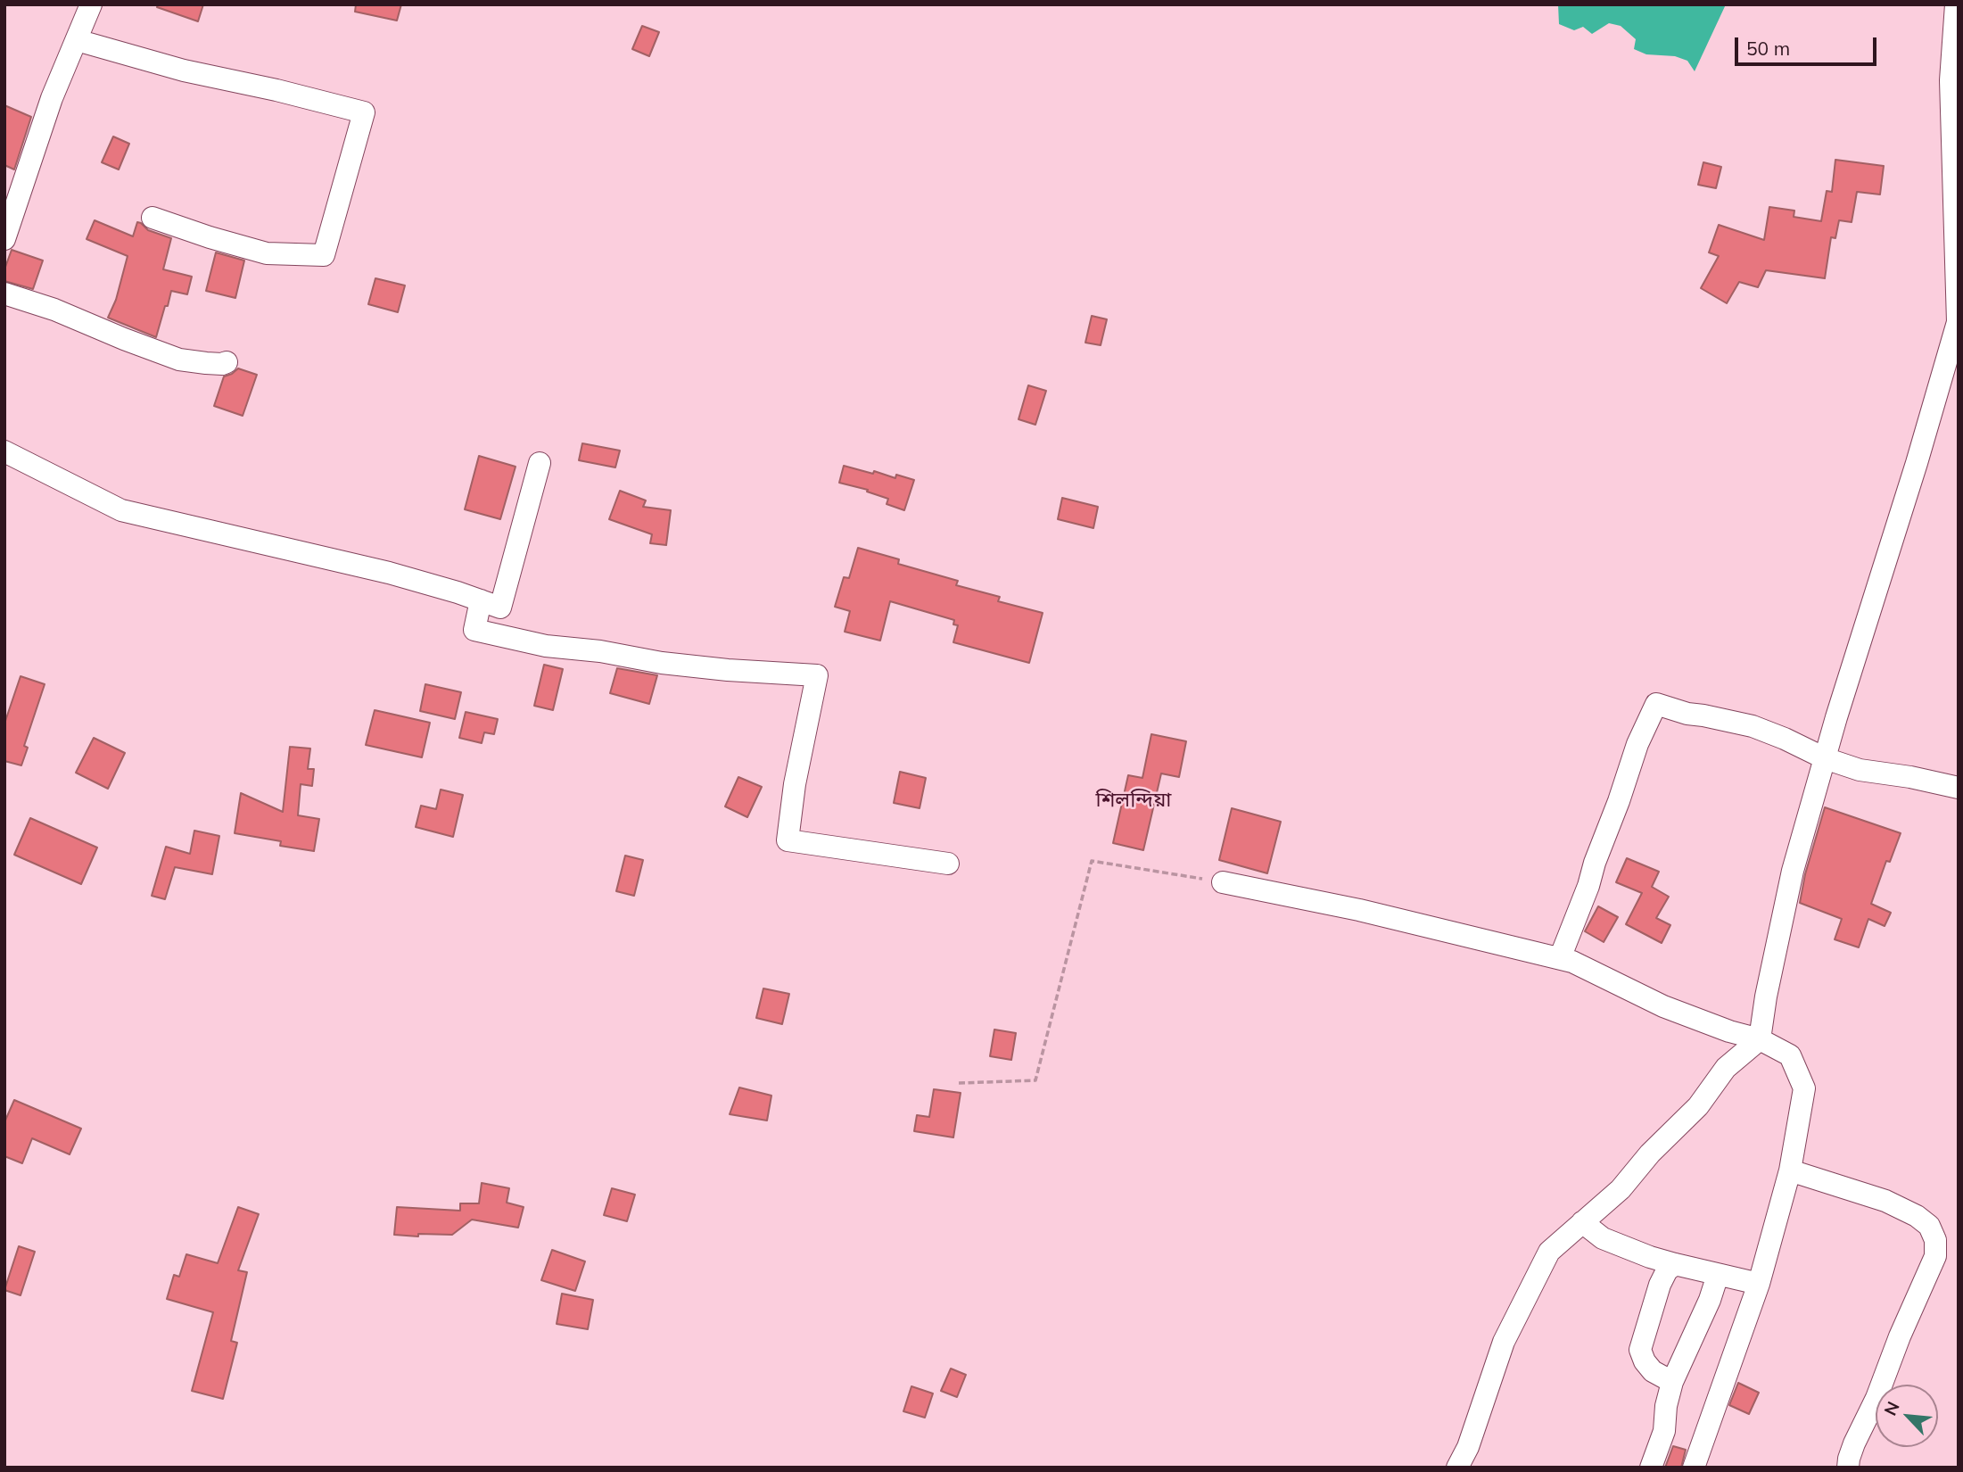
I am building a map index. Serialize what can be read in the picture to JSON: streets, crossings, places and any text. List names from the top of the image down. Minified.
{"districts":["শিলন্দিয়া"],"scale_bar":"50 m","north":"top left"}
